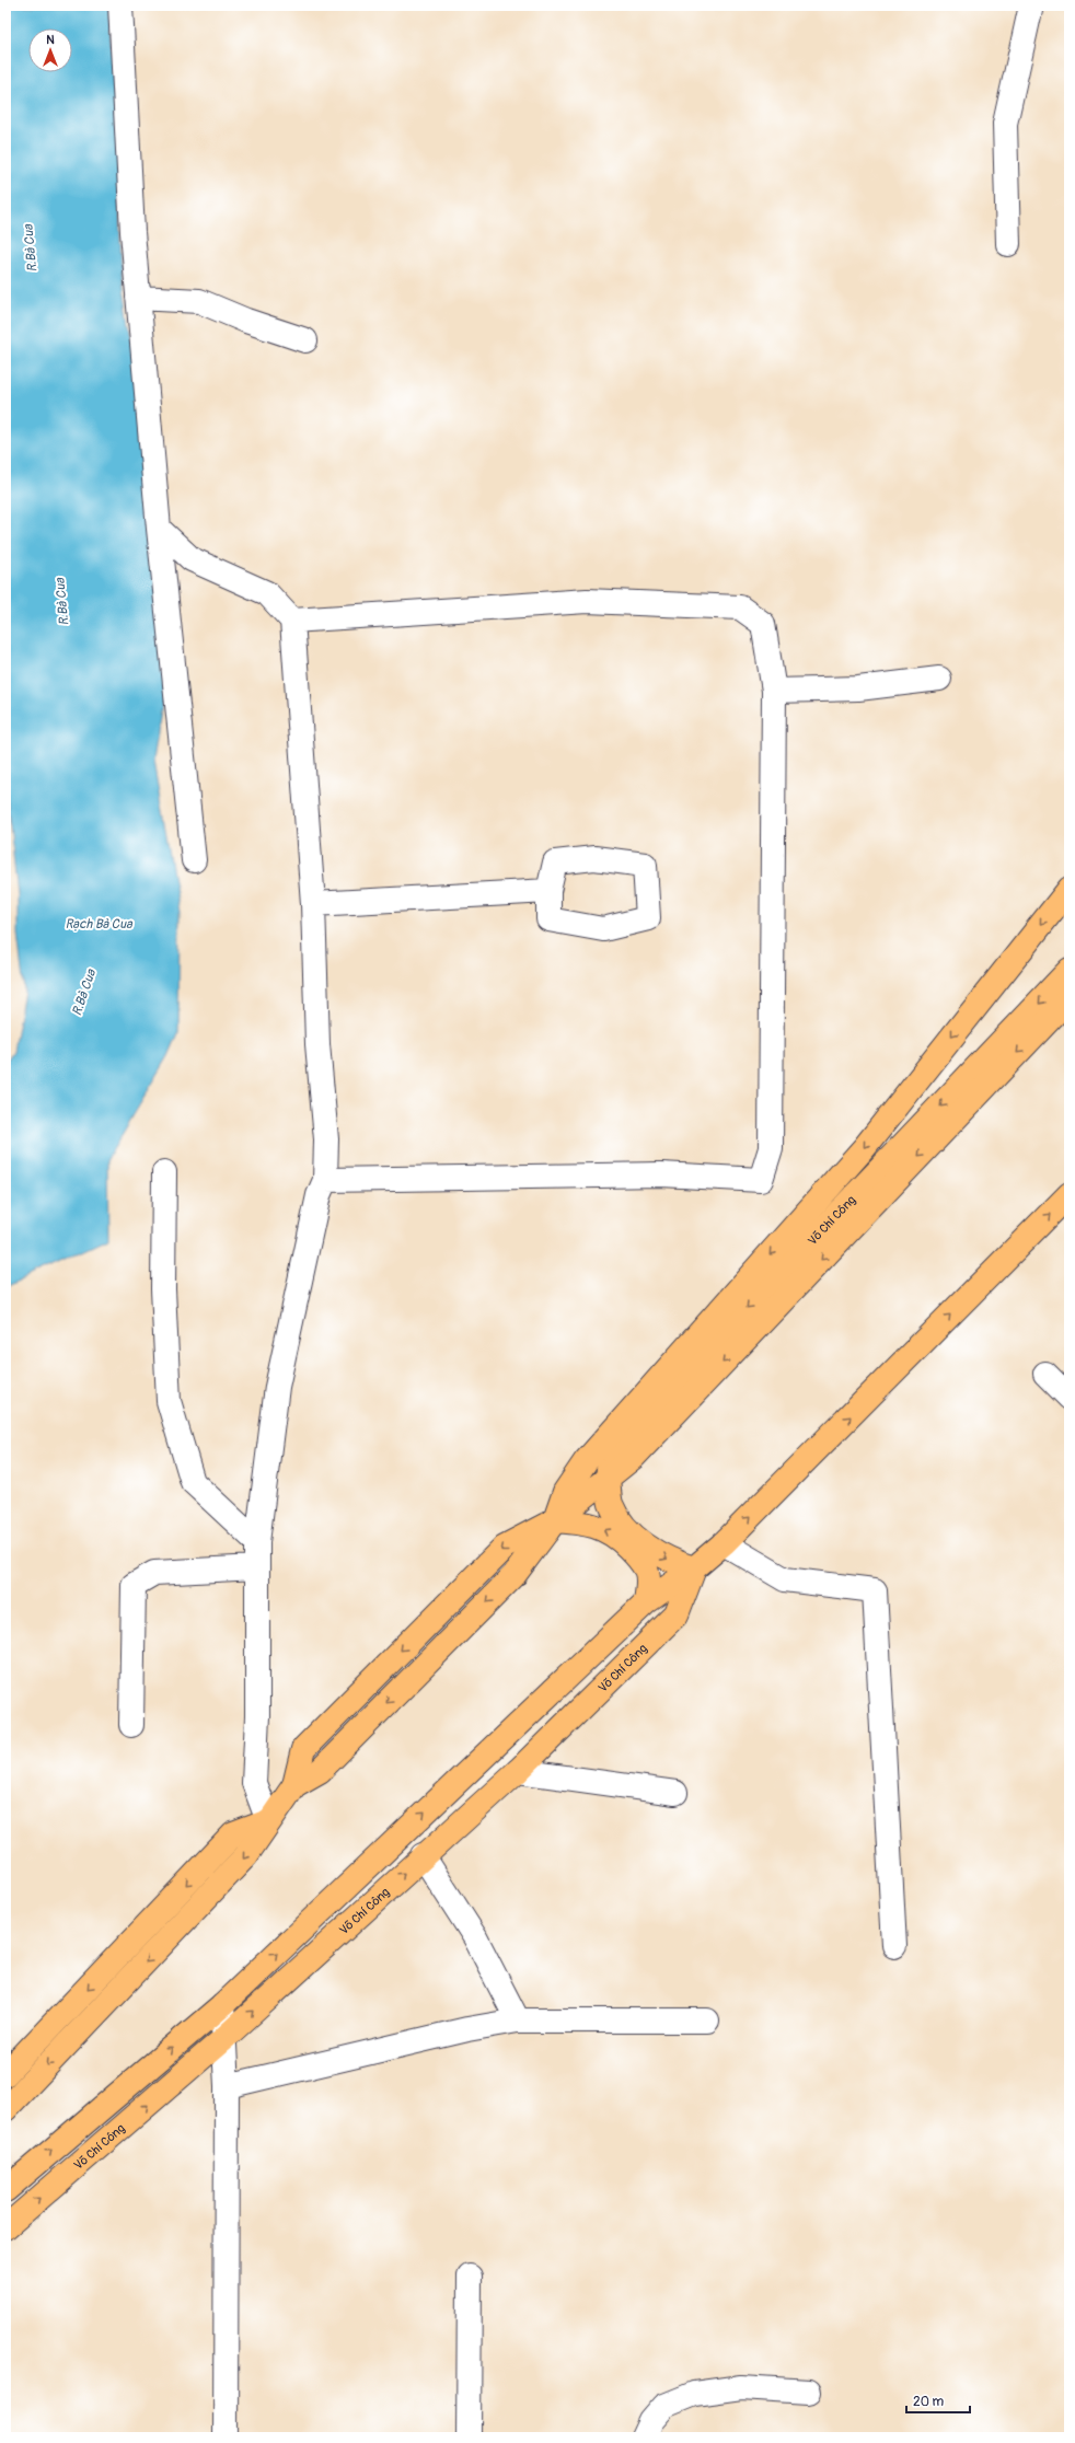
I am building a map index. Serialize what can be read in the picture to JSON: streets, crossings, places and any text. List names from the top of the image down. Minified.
{"streets":{"main road":["Võ Chí Công"]},"water":["R.Bà Cua","Rạch Bà Cua"],"scale_bar":"20 m","north":"top"}
